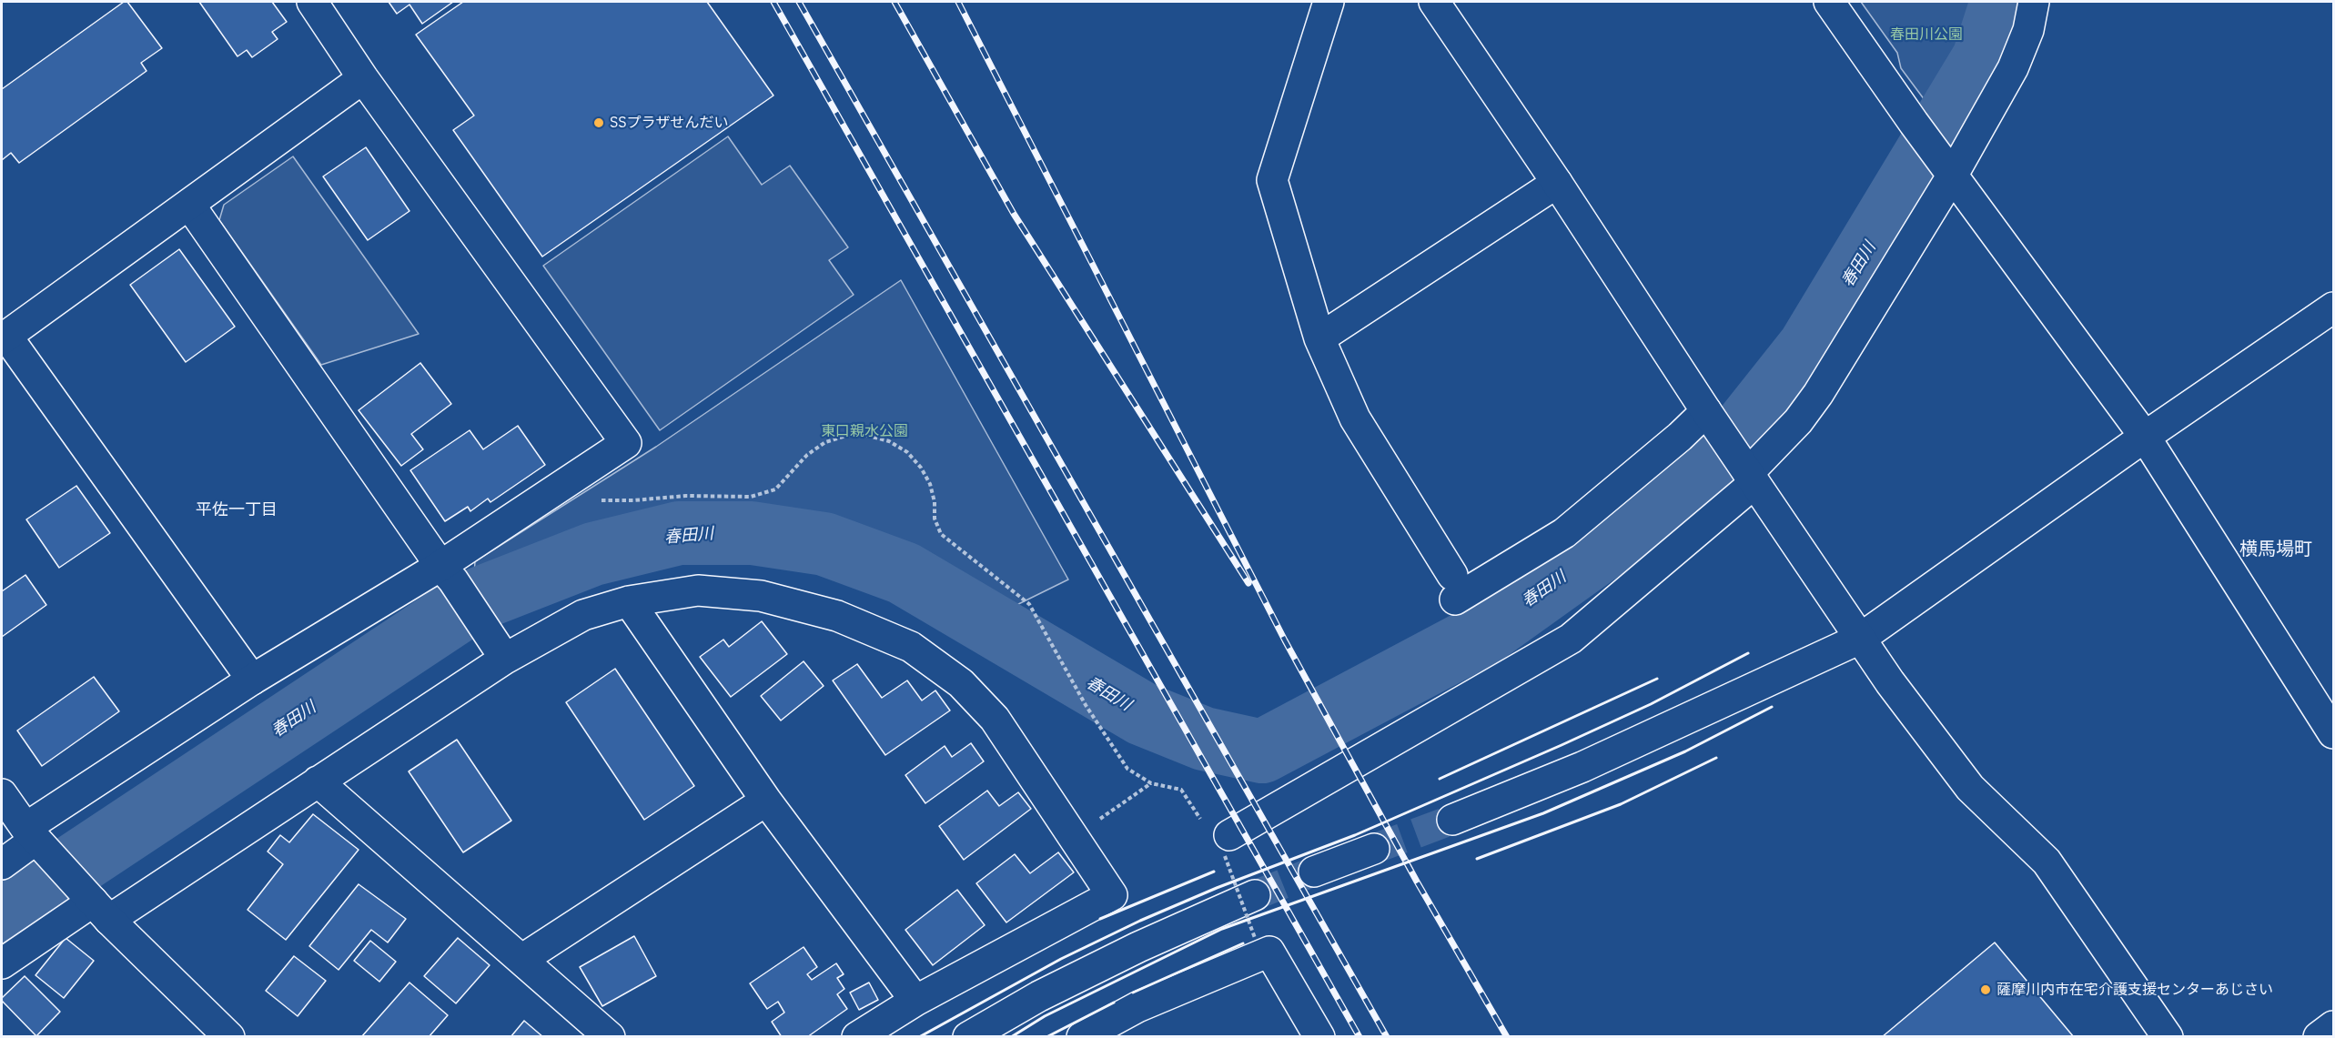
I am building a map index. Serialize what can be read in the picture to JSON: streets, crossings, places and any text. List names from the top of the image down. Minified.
{"districts":["平佐一丁目","横馬場町"],"water":["春田川"],"parks":["春田川公園","東口親水公園"],"places":["SSプラザせんだい","薩摩川内市在宅介護支援センターあじさい"]}
